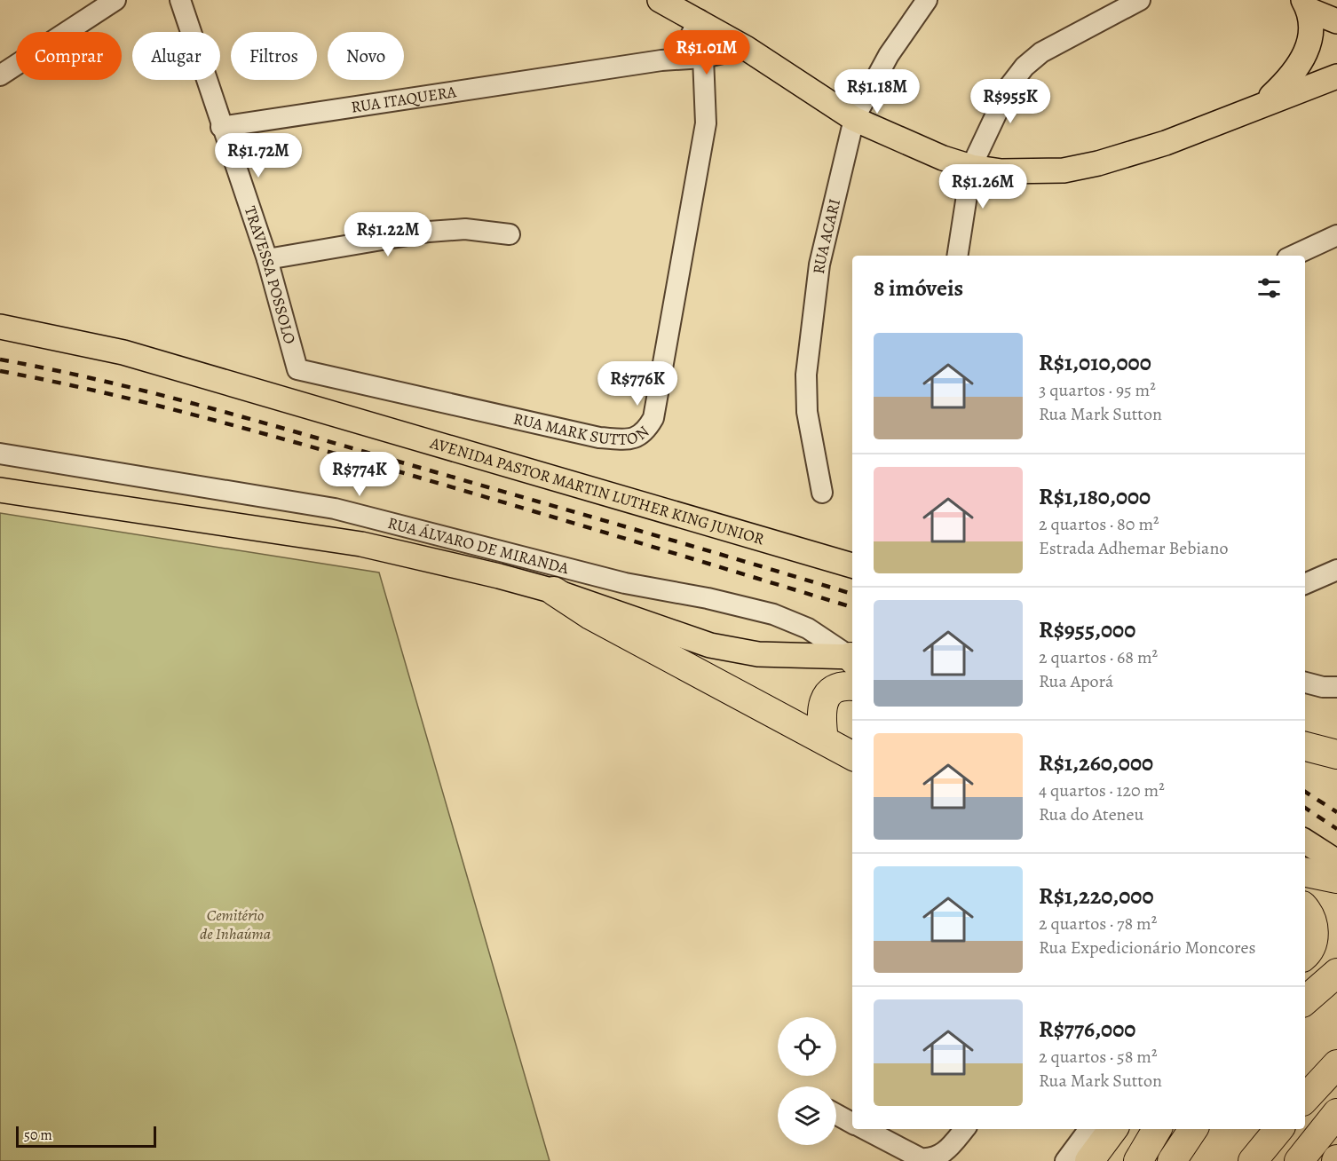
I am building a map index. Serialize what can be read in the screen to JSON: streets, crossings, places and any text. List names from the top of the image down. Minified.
{"streets":{"main road":["AVENIDA PASTOR MARTIN LUTHER KING JUNIOR"],"street":["RUA ITAQUERA","RUA ACARI","TRAVESSA POSSOLO","RUA MARK SUTTON","RUA ÁLVARO DE MIRANDA"]},"crossings":[["RUA ITAQUERA","TRAVESSA POSSOLO"],["RUA ITAQUERA","RUA MARK SUTTON"],["TRAVESSA POSSOLO","RUA MARK SUTTON"]],"parks":["Cemitério de Inhaúma"],"scale_bar":"50 m","page":{"price":["R$1.01M","R$1.18M","R$955K","R$1.72M","R$1.26M","R$1.22M","R$776K","R$774K"],"chip":["Comprar","Alugar","Filtros","Novo"],"heading":"8 imóveis","list":[{"name":"R$1,010,000","note":"3 quartos · 95 m² · Rua Mark Sutton"},{"name":"R$1,180,000","note":"2 quartos · 80 m² · Estrada Adhemar Bebiano"},{"name":"R$955,000","note":"2 quartos · 68 m² · Rua Aporá"},{"name":"R$1,260,000","note":"4 quartos · 120 m² · Rua do Ateneu"},{"name":"R$1,220,000","note":"2 quartos · 78 m² · Rua Expedicionário Moncores"},{"name":"R$776,000","note":"2 quartos · 58 m² · Rua Mark Sutton"}],"scale":"50 m"}}
